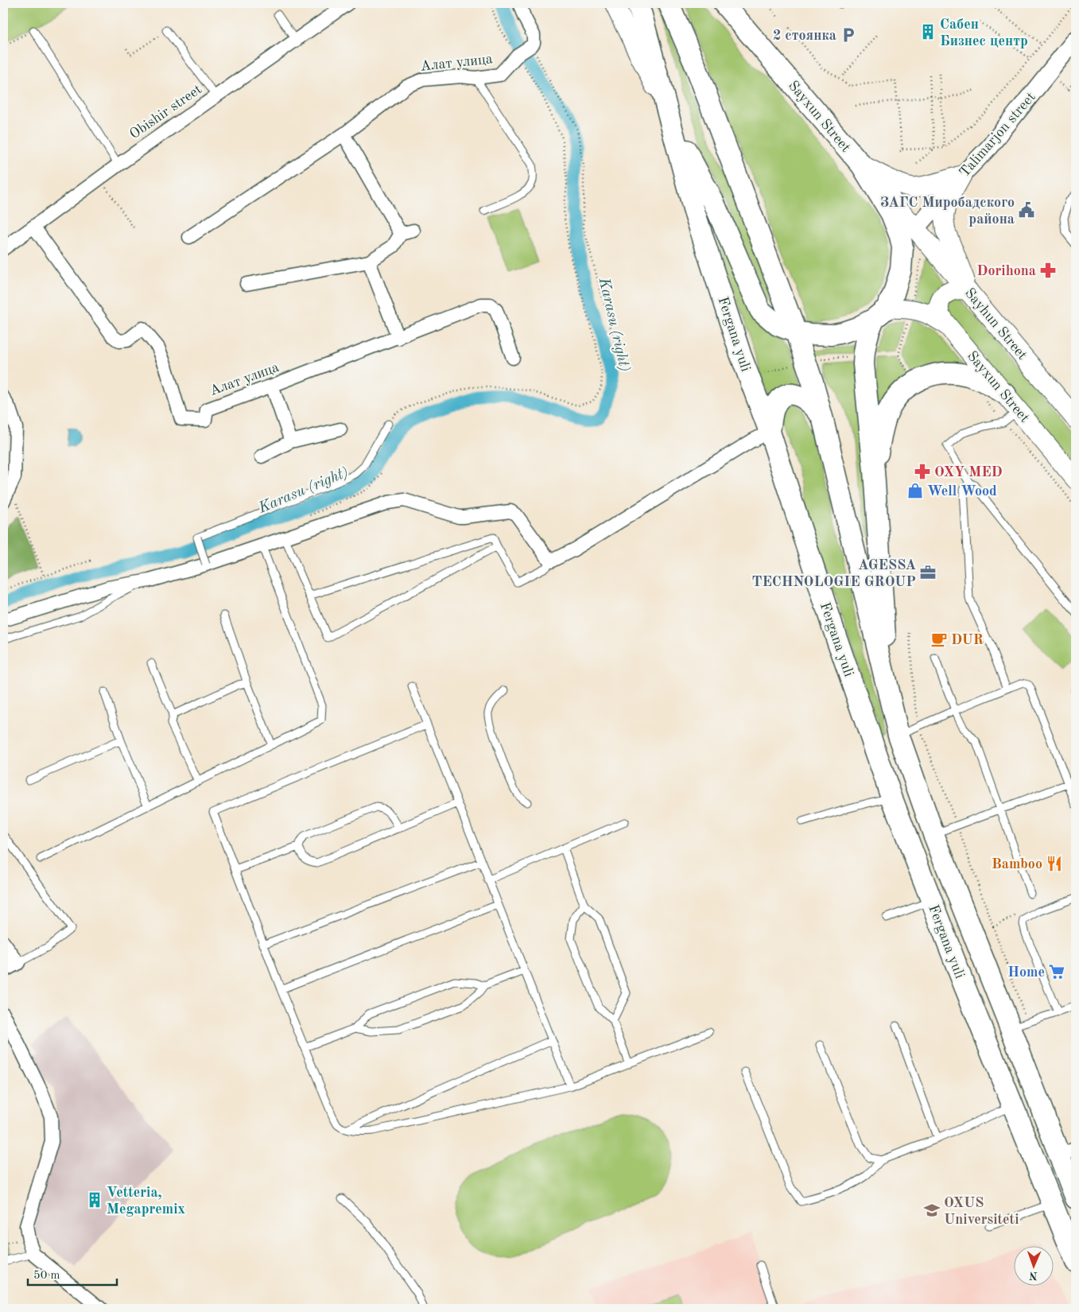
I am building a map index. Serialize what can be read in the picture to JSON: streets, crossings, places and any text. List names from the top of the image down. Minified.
{"streets":{"main road":["Sayxun Street","Sayhun Street","Fergana yuli"],"street":["Алат улица","Obishir street","Talimarjon street"]},"crossings":[["Алат улица","Obishir street"],["Sayxun Street","Talimarjon street"],["Sayxun Street","Sayhun Street"],["Talimarjon street","Sayhun Street"]],"water":["Karasu (right)"],"places":{"building":["Сабен Бизнес центр","Vetteria, Megapremix"],"parking":["2 стоянка"],"public building":["ЗАГС Миробадского района"],"pharmacy":["Dorihona","OXY MED"],"shop":["Well Wood"],"office":["AGESSA TECHNOLOGIE GROUP"],"cafe":["DUR"],"restaurant":["Bamboo"],"supermarket":["Home"],"school or university":["OXUS Universiteti"]},"scale_bar":"50 m","north":"bottom"}
